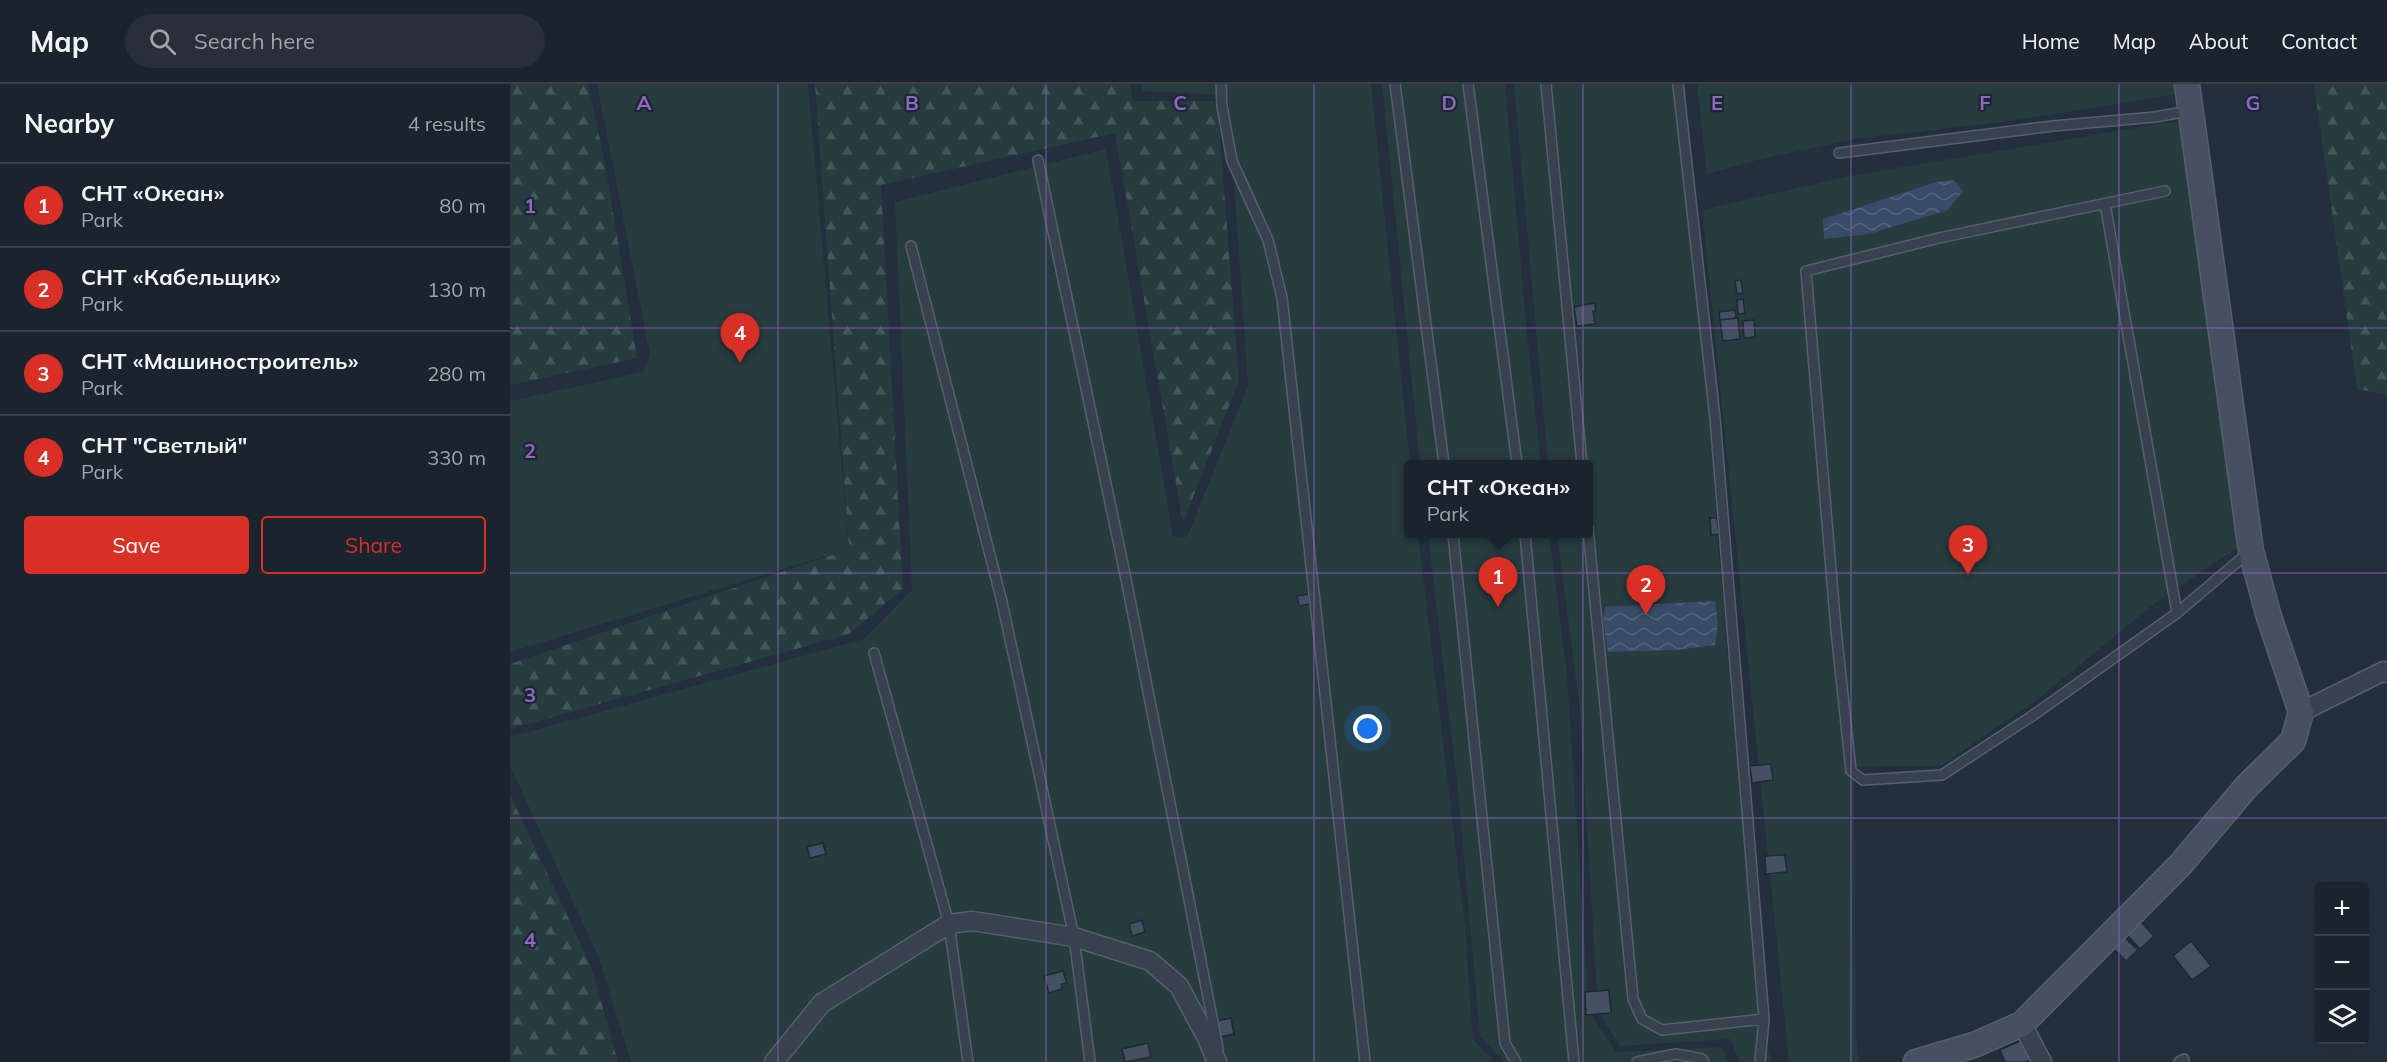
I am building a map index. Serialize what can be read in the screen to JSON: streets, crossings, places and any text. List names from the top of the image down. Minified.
{"page":{"header":"Map","search":"Search here","nav":["Home","Map","About","Contact"],"heading":["Nearby","4 results"],"list":[{"mark":"1","name":"СНТ «Океан»","note":"Park","value":"80 m"},{"mark":"2","name":"СНТ «Кабельщик»","note":"Park","value":"130 m"},{"mark":"3","name":"СНТ «Машиностроитель»","note":"Park","value":"280 m"},{"mark":"4","name":"СНТ \"Светлый\"","note":"Park","value":"330 m"}],"pins":["4","3","1","2"],"popup":["СНТ «Океан»","Park"],"buttons":["Save","Share"],"map_buttons":["+","−"]},"grid":{"columns":["A","B","C","D","E","F","G"],"rows":["1","2","3","4"]}}
